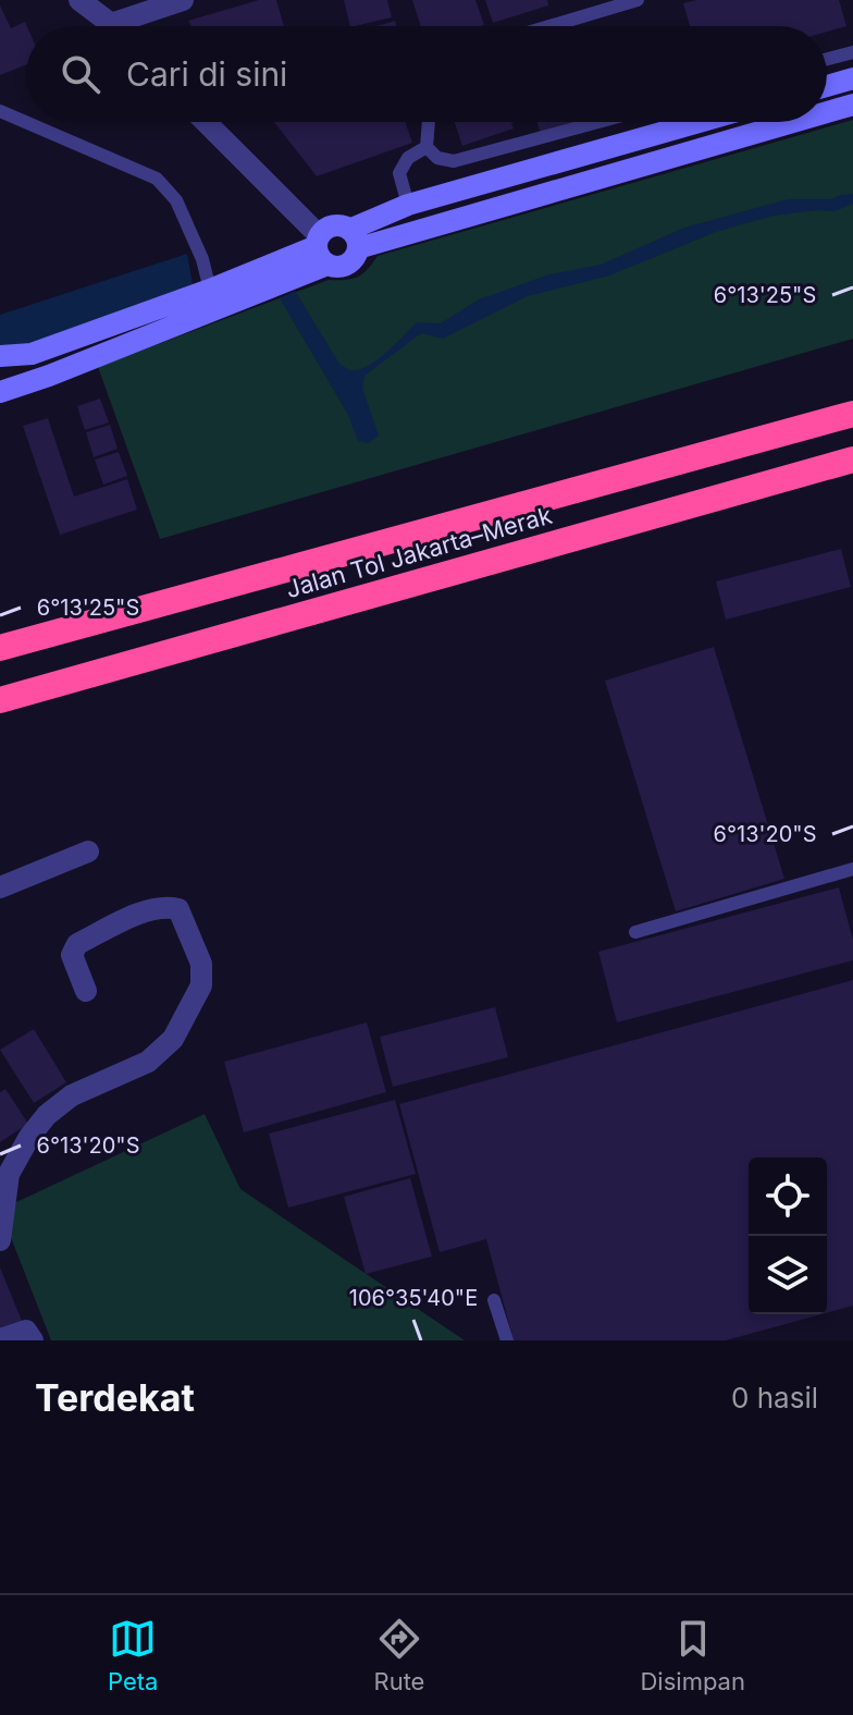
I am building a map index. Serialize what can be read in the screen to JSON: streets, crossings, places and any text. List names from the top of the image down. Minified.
{"streets":{"highway":["Jalan Tol Jakarta–Merak"]},"page":{"search":"Cari di sini","heading":["Terdekat","0 hasil"],"nav":["Peta","Rute","Disimpan"]},"coordinates":["6°13'25\"S","6°13'20\"S","106°35'40\"E"]}
